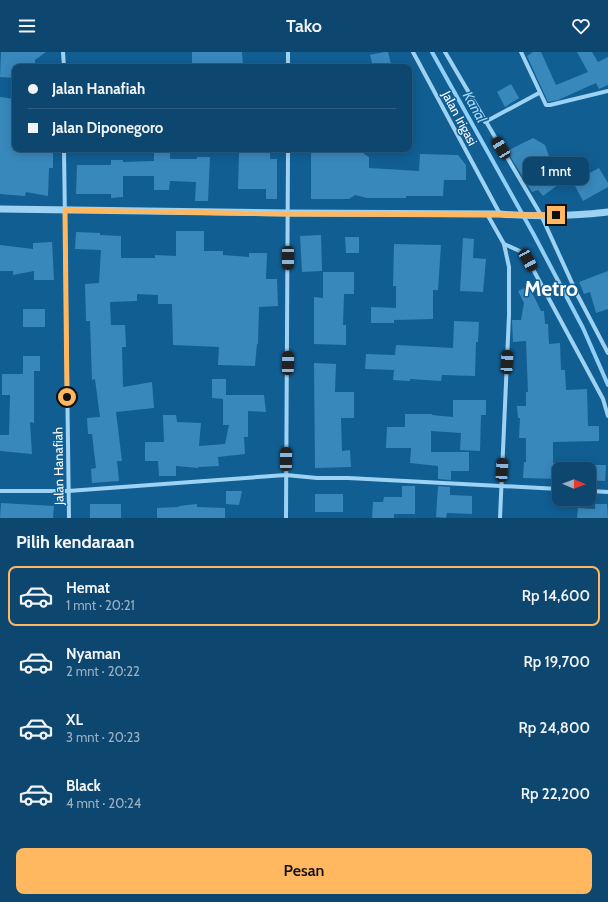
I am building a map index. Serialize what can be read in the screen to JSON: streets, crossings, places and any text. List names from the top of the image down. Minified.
{"streets":{"street":["Jalan Irigasi","Jalan Hanafiah"]},"districts":["Metro"],"water":["Kanal"],"north":"right","page":{"header":"Tako","banner":["Jalan Hanafiah","Jalan Diponegoro"],"bubble":"1 mnt","heading":"Pilih kendaraan","list":[{"name":"Hemat","note":"1 mnt · 20:21","value":"Rp 14,600"},{"name":"Nyaman","note":"2 mnt · 20:22","value":"Rp 19,700"},{"name":"XL","note":"3 mnt · 20:23","value":"Rp 24,800"},{"name":"Black","note":"4 mnt · 20:24","value":"Rp 22,200"}],"buttons":"Pesan"}}
